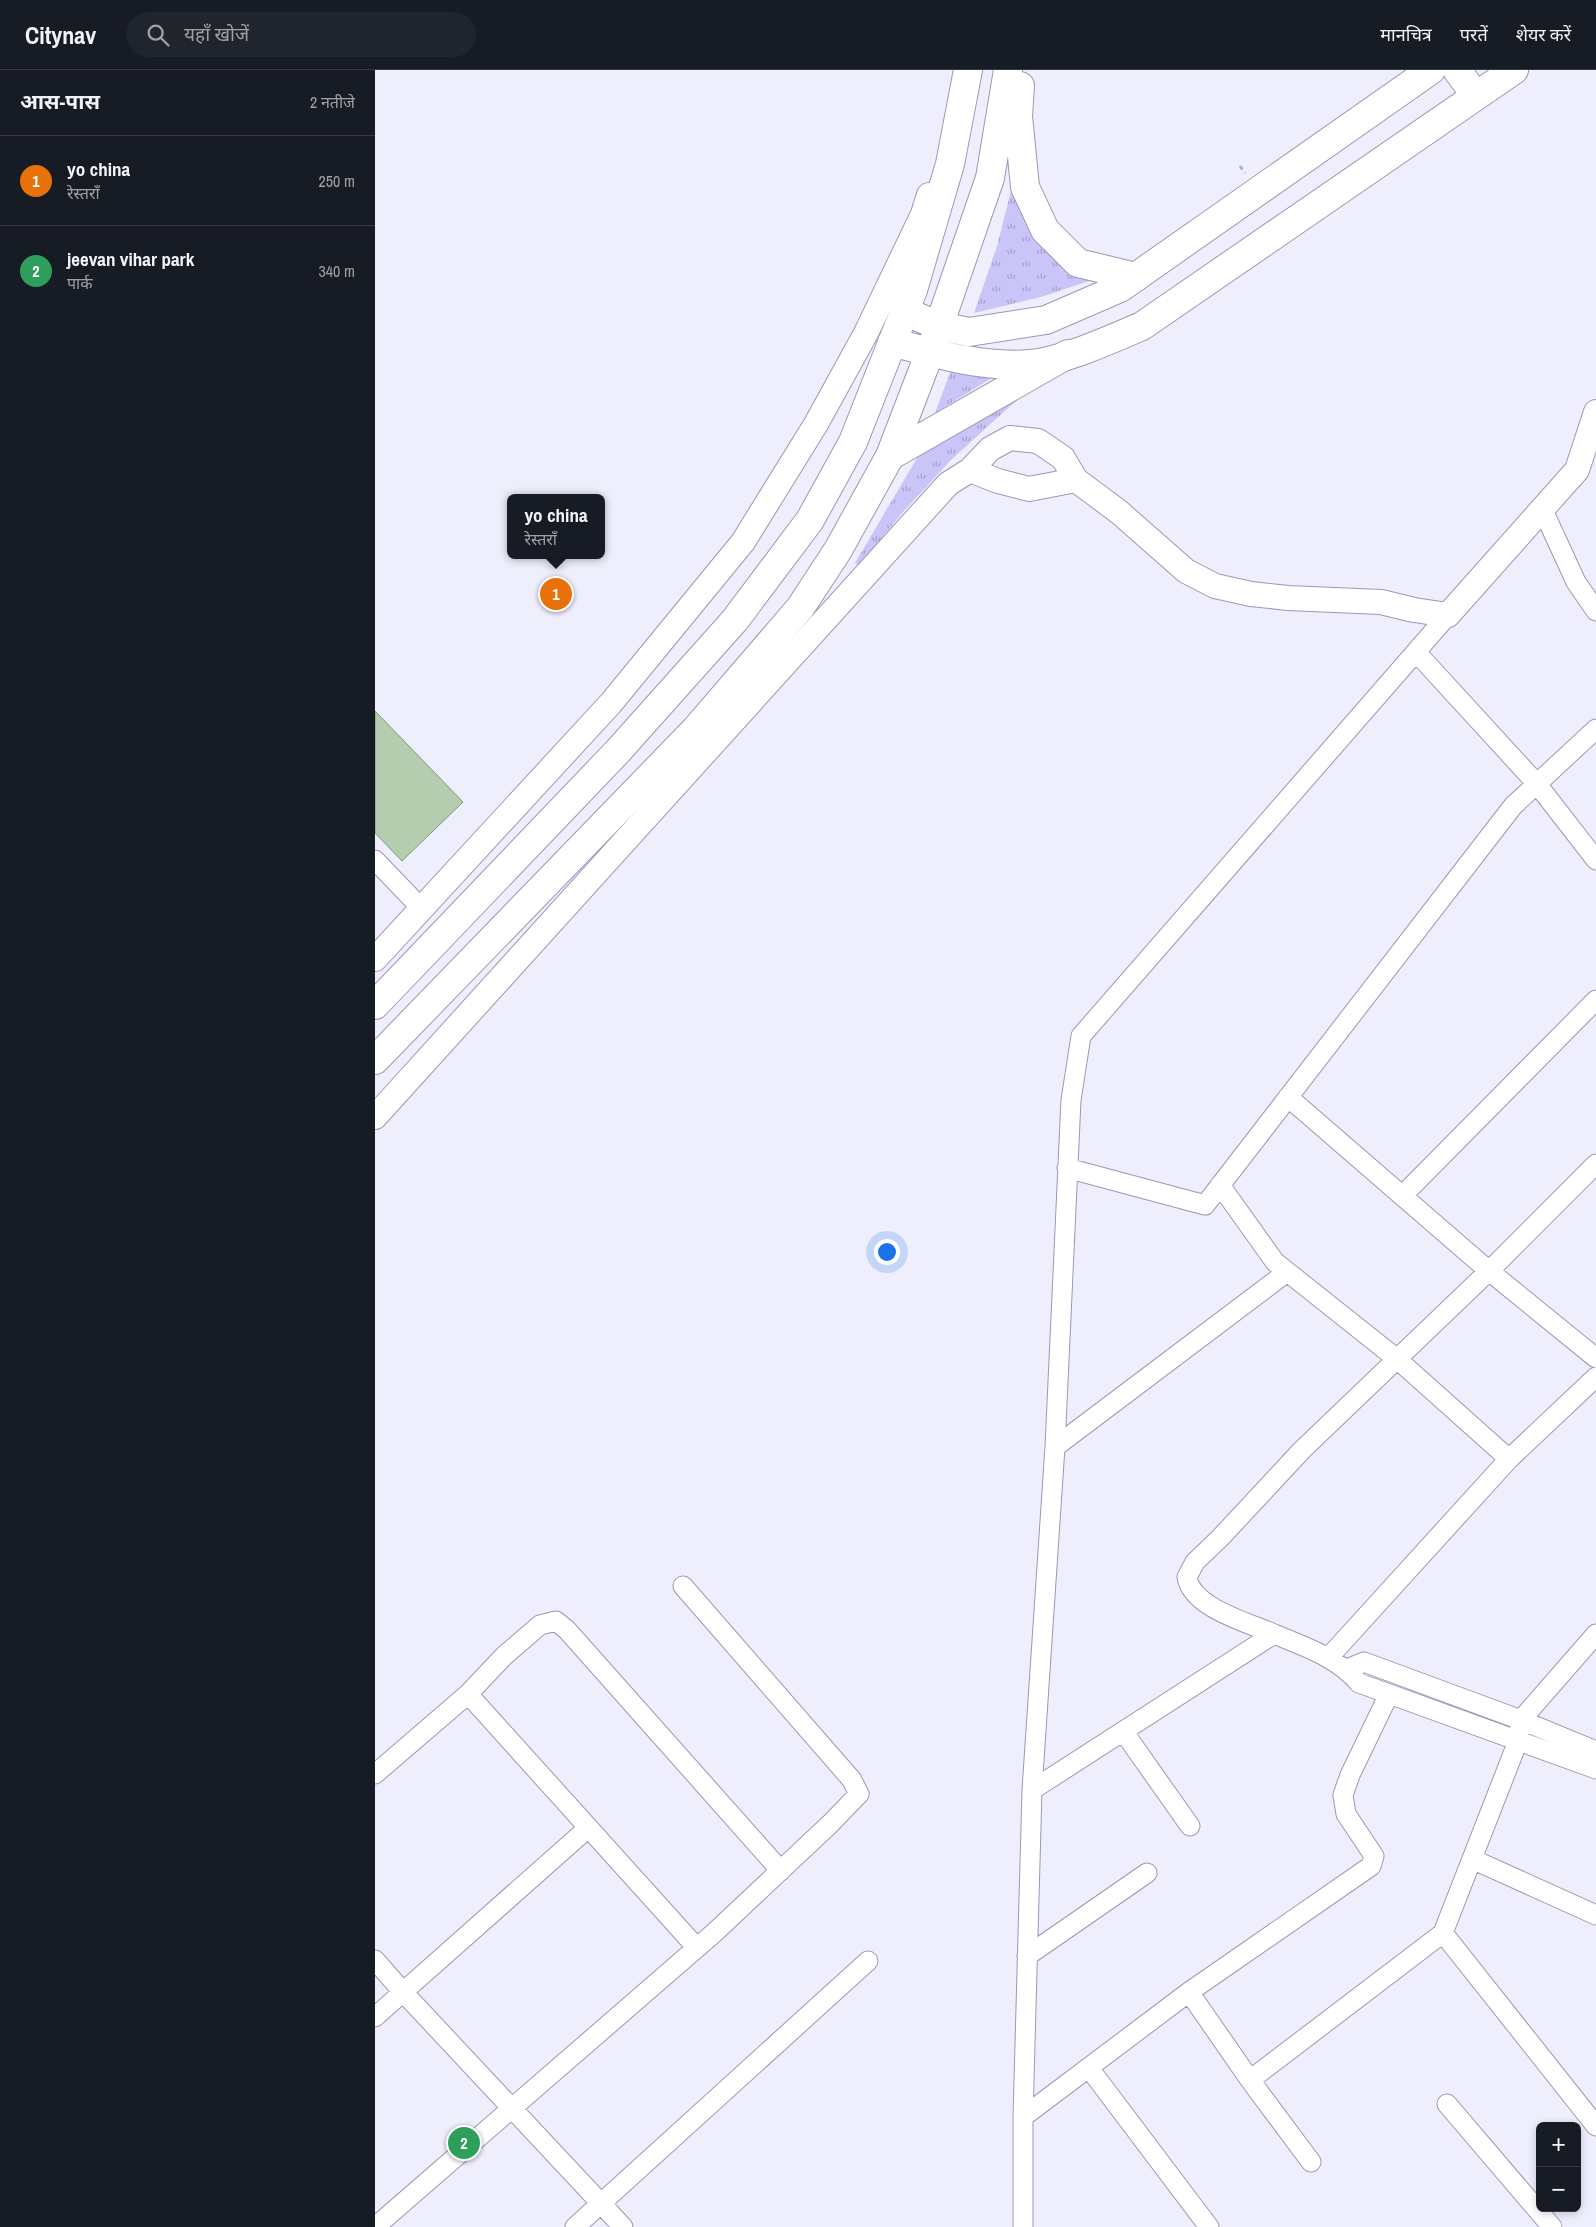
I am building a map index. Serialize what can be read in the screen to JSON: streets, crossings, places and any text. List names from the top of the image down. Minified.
{"page":{"header":"Citynav","search":"यहाँ खोजें","nav":["मानचित्र","परतें","शेयर करें"],"heading":["आस-पास","2 नतीजे"],"list":[{"mark":"1","name":"yo china","note":"रेस्तराँ","value":"250 m"},{"mark":"2","name":"jeevan vihar park","note":"पार्क","value":"340 m"}],"popup":["yo china","रेस्तराँ"],"pins":["1","2"],"map_buttons":["+","−"]}}
